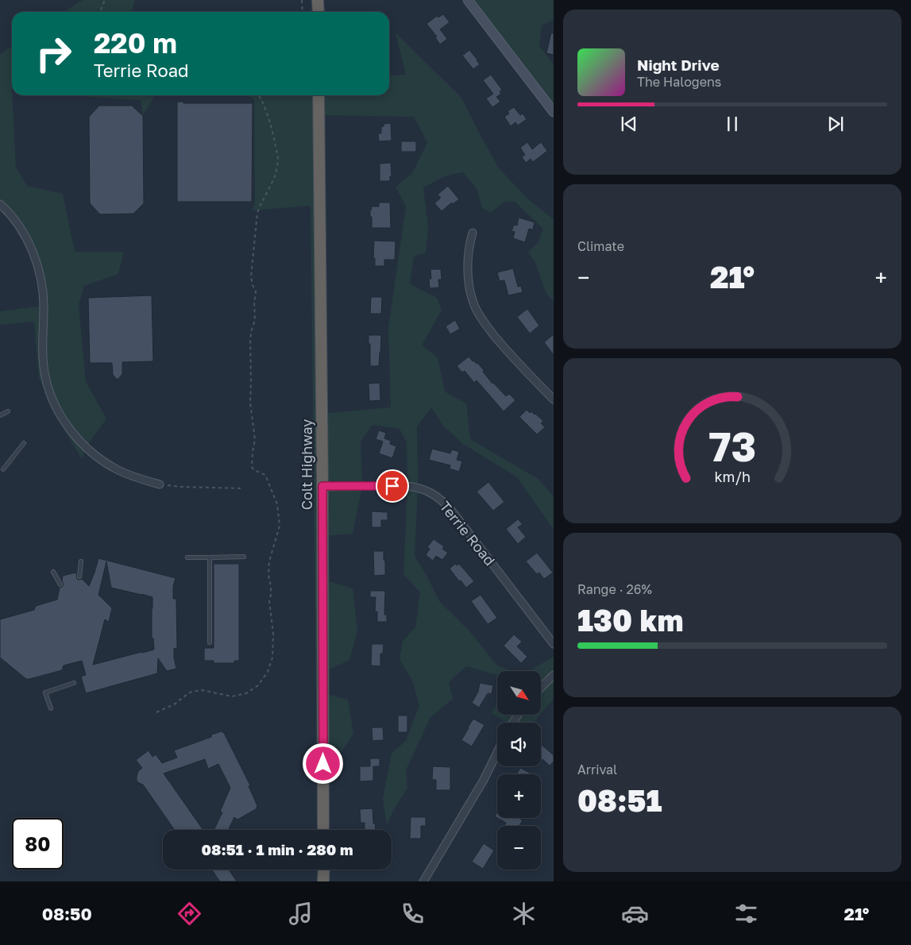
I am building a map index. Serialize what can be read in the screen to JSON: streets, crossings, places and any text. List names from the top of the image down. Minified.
{"streets":{"highway":["Colt Highway"],"street":["Terrie Road"]},"crossings":[["Colt Highway","Terrie Road"]],"north":"bottom right","page":{"turn":["220 m","Terrie Road"],"song":["Night Drive","The Halogens"],"tile":["Climate",["Range · 26%","130 km"],["Arrival","08:51"]],"heat":["−","21°","+"],"map_buttons":["+","−"],"limit":"80","trip":"08:51 · 1 min · 280 m","tabs":["08:50","21°"],"gauge":["73","km/h"]}}
